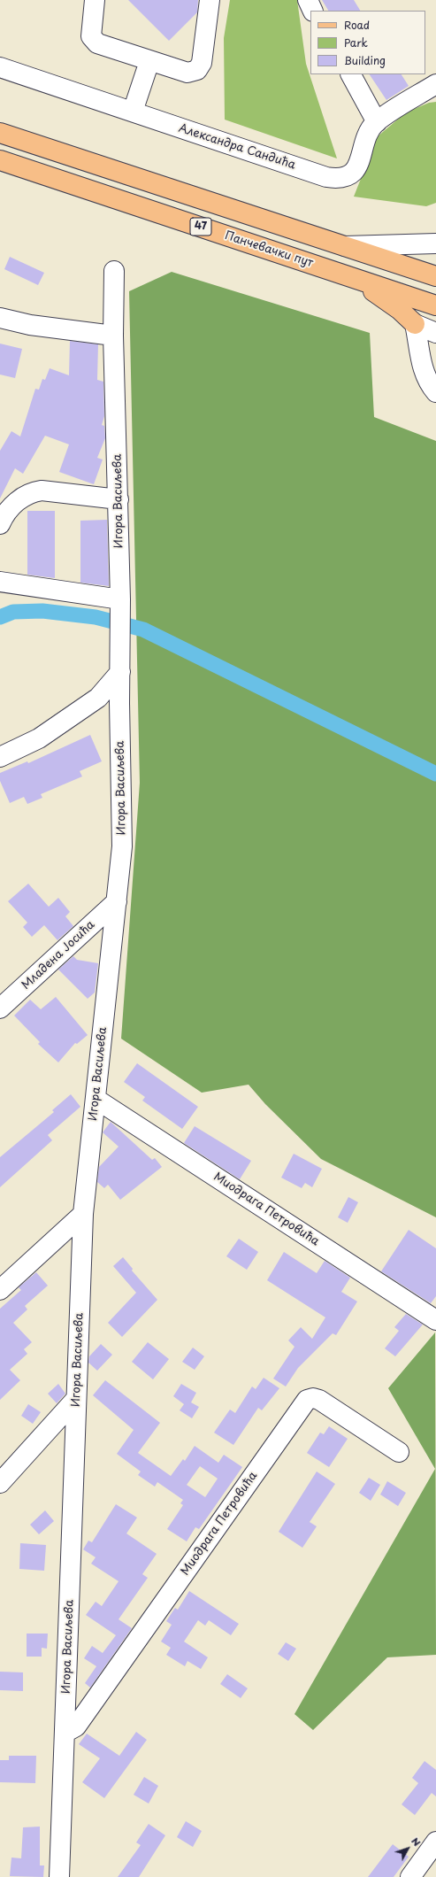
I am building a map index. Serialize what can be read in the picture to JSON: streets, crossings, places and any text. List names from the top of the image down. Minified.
{"streets":{"main road":["47","Панчевачки пут"],"street":["Александра Сандића","Игора Васиљева","Младена Јосића","Миодрага Петровића"]},"crossings":[["Игора Васиљева","Младена Јосића"],["Игора Васиљева","Миодрага Петровића"]],"legend":["Road","Park","Building"],"north":"top right"}
